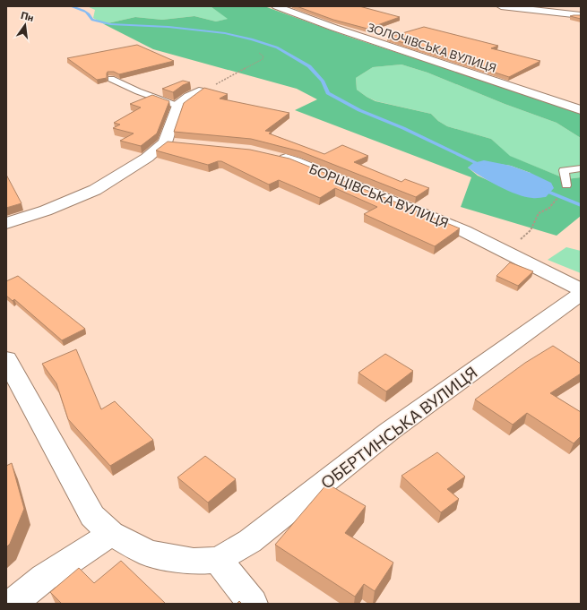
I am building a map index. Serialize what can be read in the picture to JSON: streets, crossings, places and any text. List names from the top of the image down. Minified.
{"streets":{"street":["ЗОЛОЧІВСЬКА ВУЛИЦЯ","БОРЩІВСЬКА ВУЛИЦЯ","ОБЕРТИНСЬКА ВУЛИЦЯ"]},"north":"top"}
